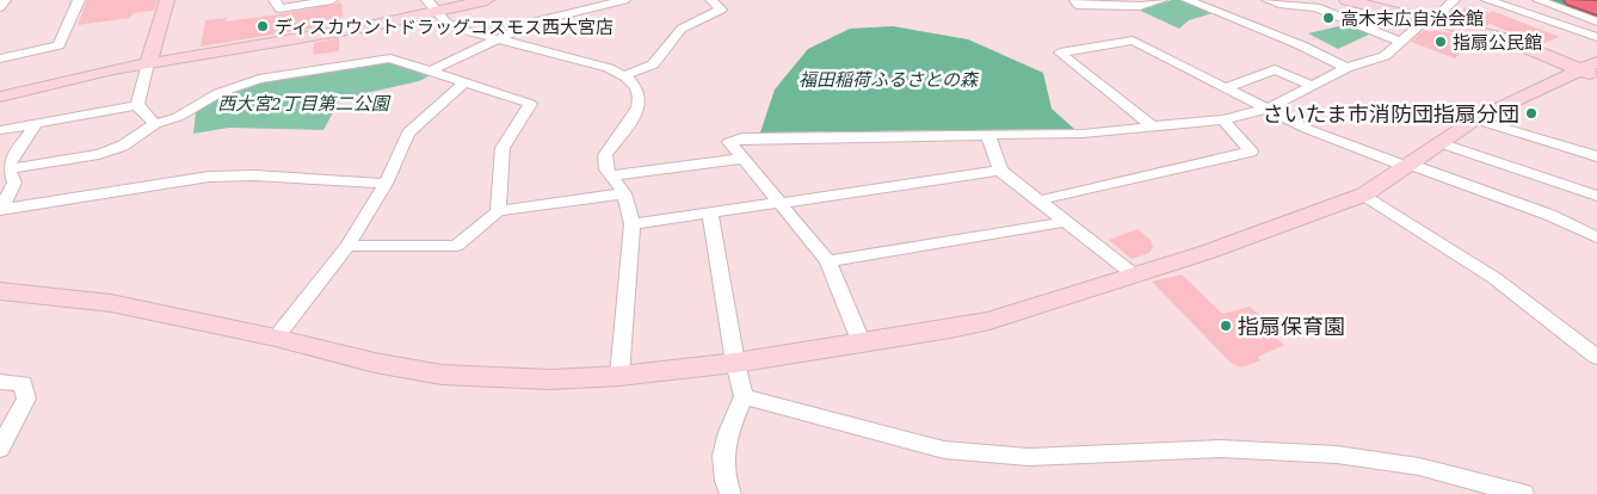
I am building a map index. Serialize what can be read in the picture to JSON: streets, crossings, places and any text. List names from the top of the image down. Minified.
{"parks":["福田稲荷ふるさとの森","西大宮2丁目第二公園"],"places":["高木末広自治会館","ディスカウントドラッグコスモス西大宮店","指扇公民館","さいたま市消防団指扇分団","指扇保育園"]}
